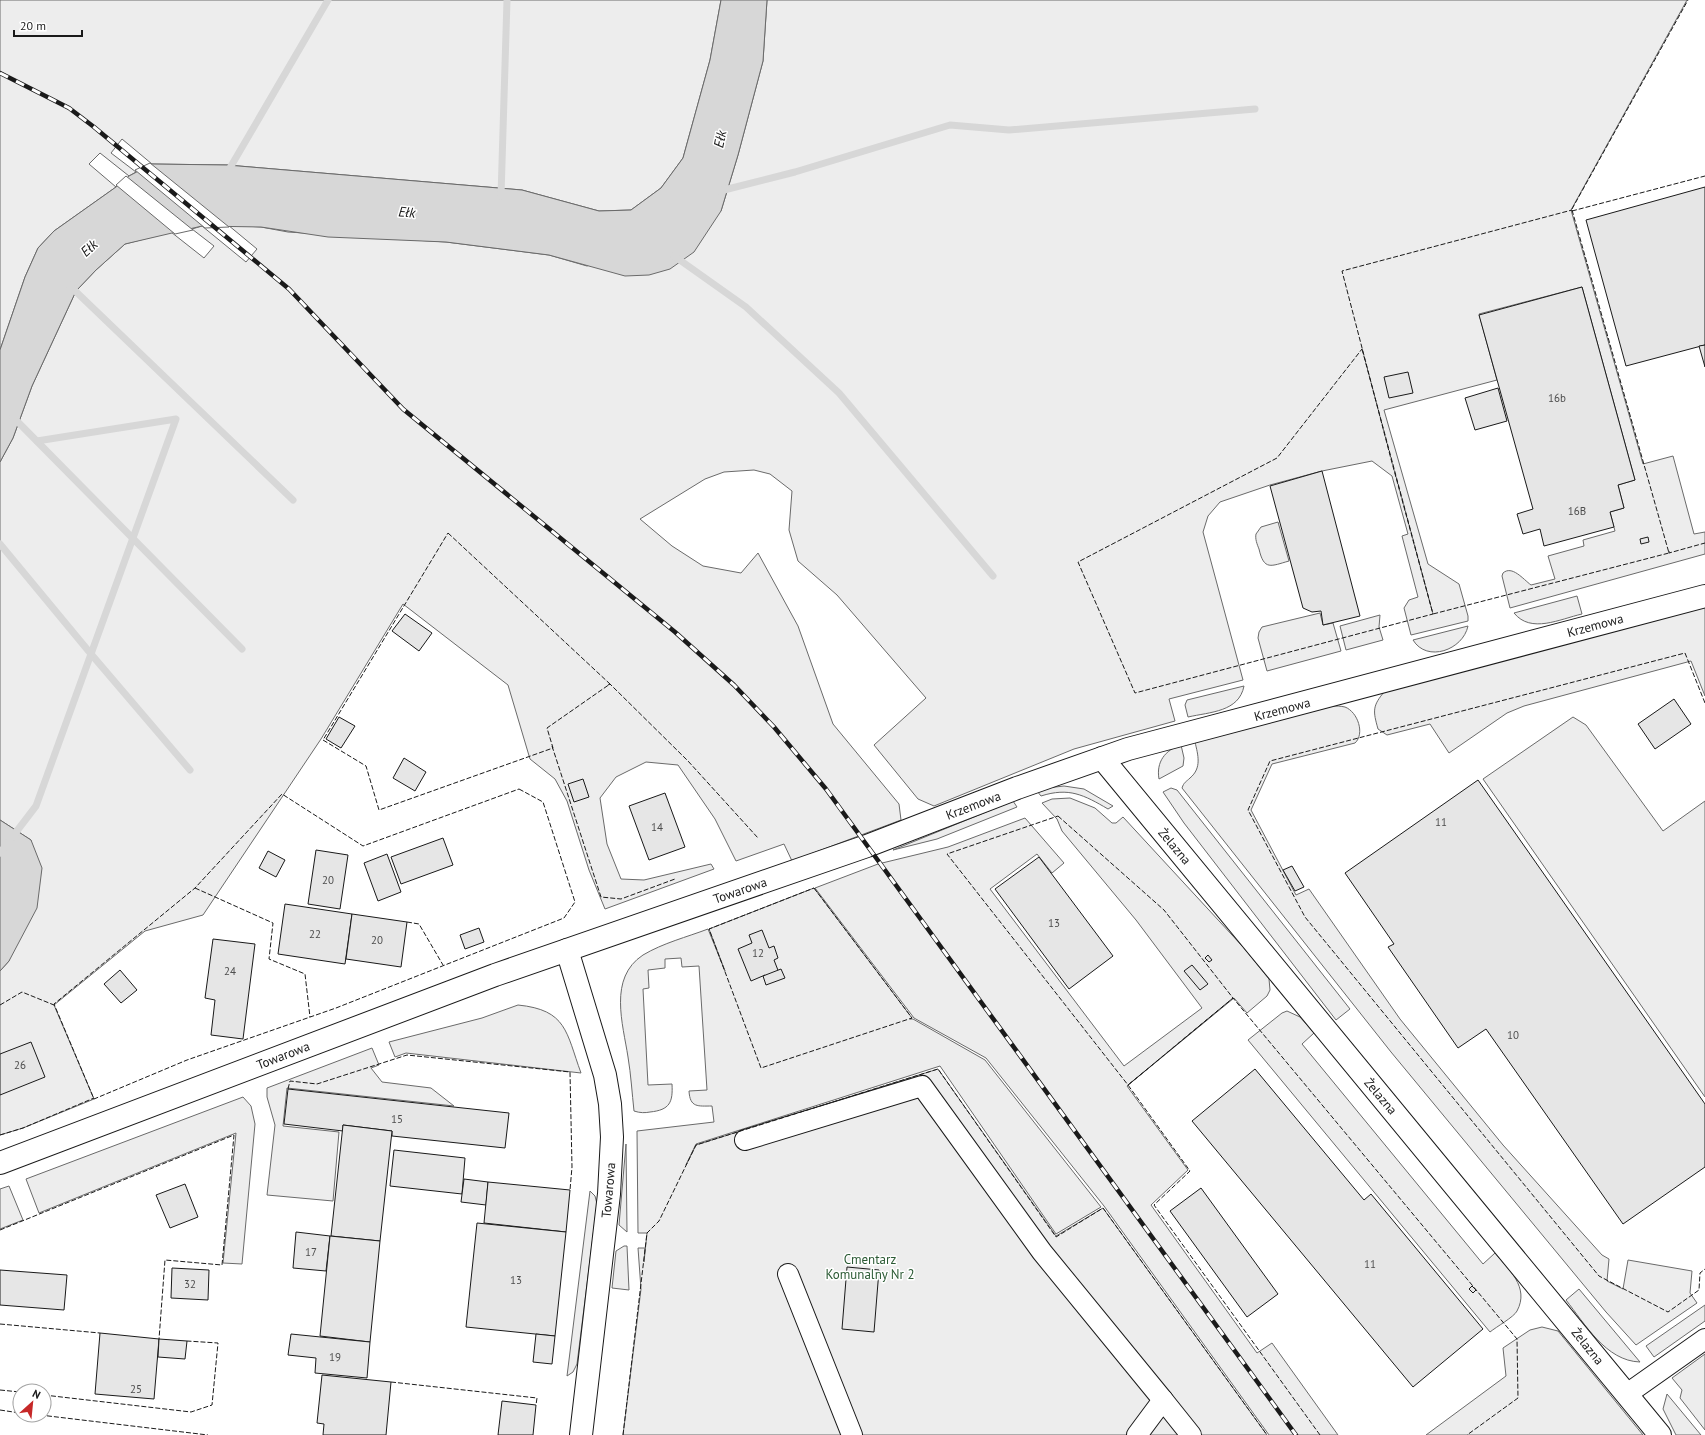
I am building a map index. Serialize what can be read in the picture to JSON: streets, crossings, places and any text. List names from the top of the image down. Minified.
{"streets":{"street":["Krzemowa","Żelazna","Towarowa"]},"crossings":[["Krzemowa","Żelazna"],["Krzemowa","Towarowa"]],"water":["Ełk"],"parks":["Cmentarz Komunalny Nr 2"],"house_numbers":["16b","16B","11","14","20","13","22","20","12","24","10","26","15","17","11","13","32","19","25"],"scale_bar":"20 m","north":"top right"}
